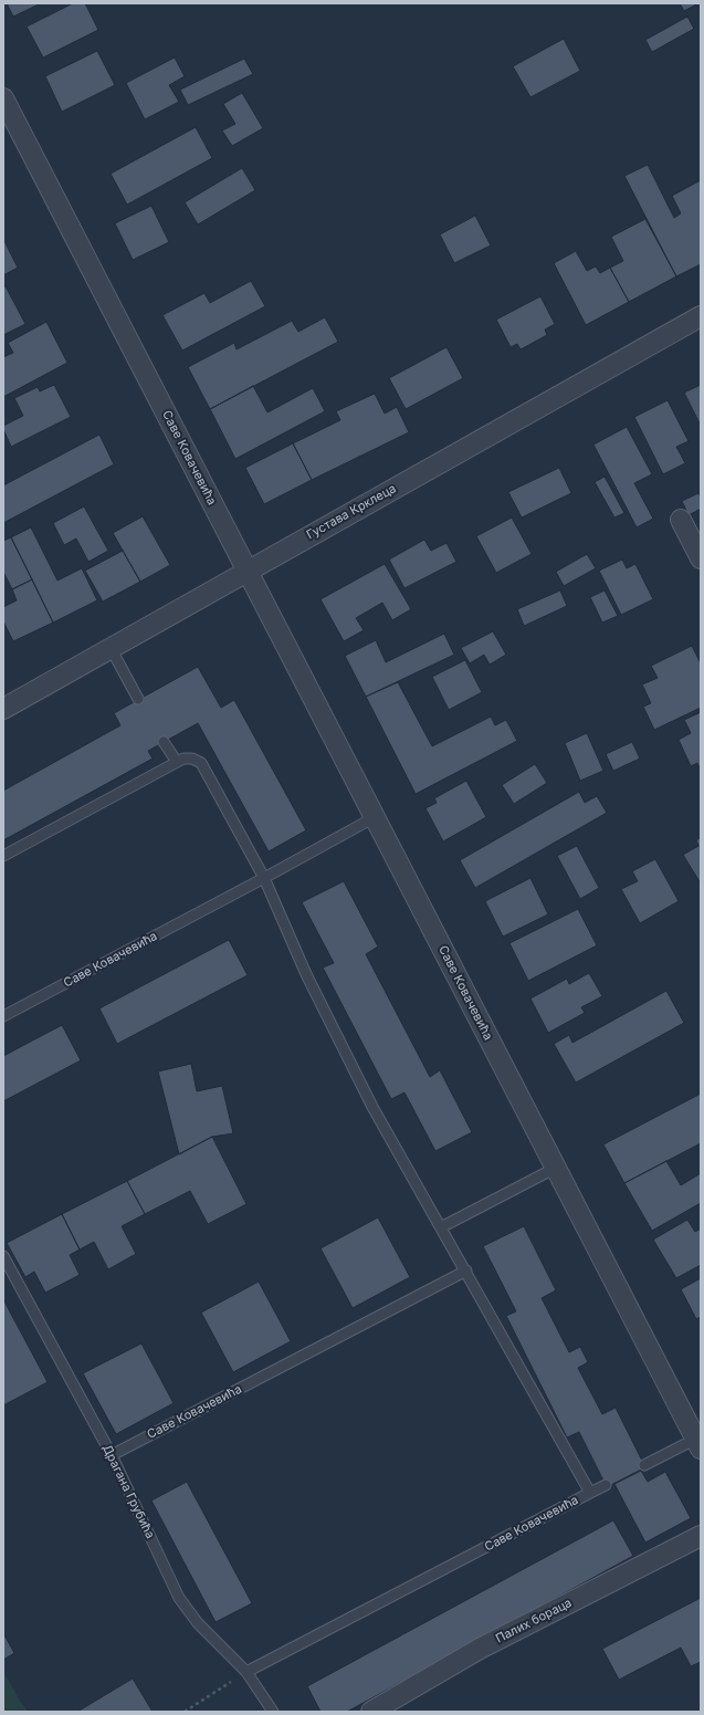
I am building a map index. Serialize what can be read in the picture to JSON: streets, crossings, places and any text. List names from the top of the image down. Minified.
{"streets":{"street":["Саве Ковачевића","Густава Крклеца","Палих бораца"],"lane":["Драгана Грубића"]},"crossings":[["Саве Ковачевића","Густава Крклеца"],["Саве Ковачевића","Драгана Грубића"]]}
